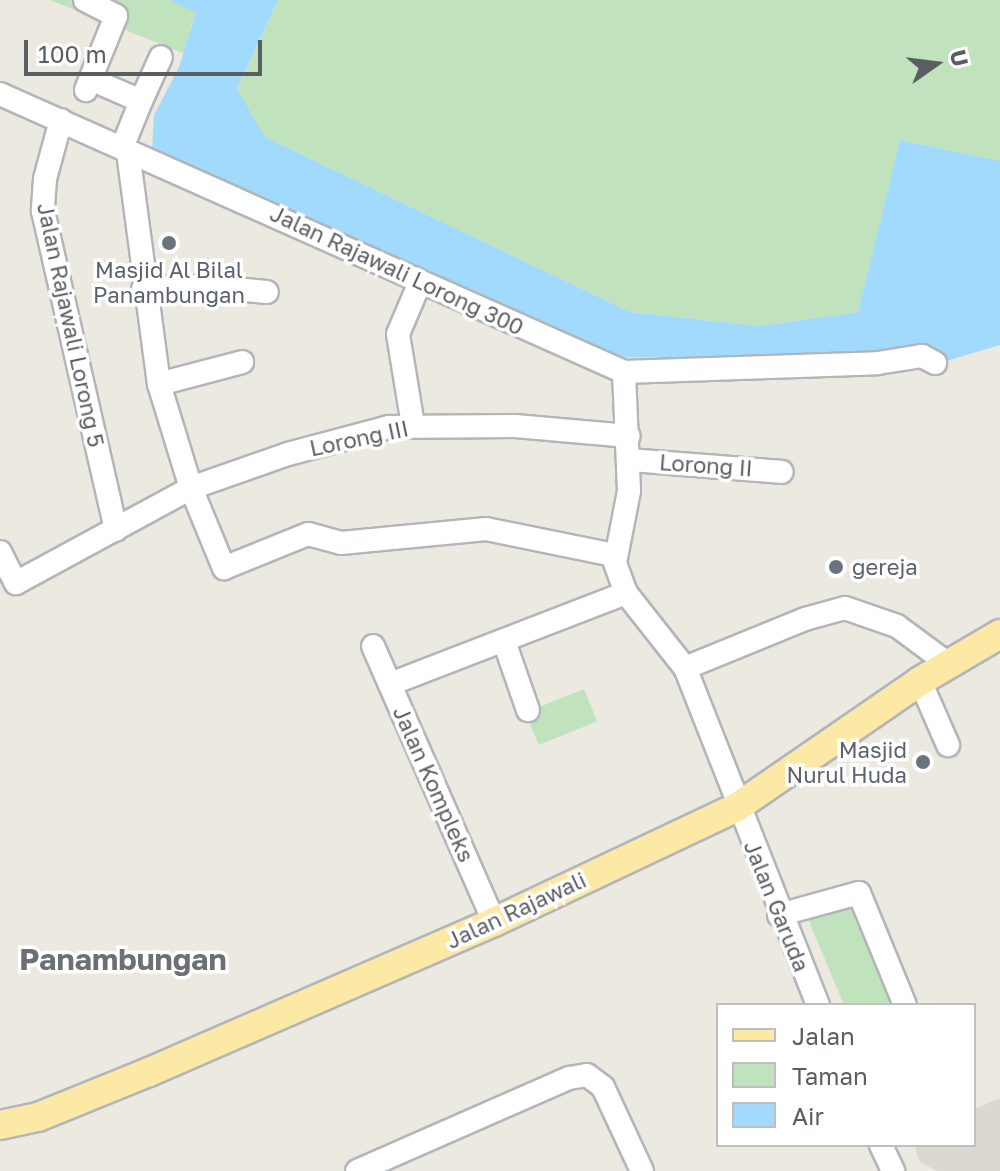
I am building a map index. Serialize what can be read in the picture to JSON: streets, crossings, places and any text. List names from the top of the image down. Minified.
{"streets":{"main road":["Jalan Rajawali"],"street":["Jalan Rajawali Lorong 300","Jalan Rajawali Lorong 5","Lorong III","Lorong II","Jalan Kompleks","Jalan Garuda"]},"crossings":[["Jalan Rajawali Lorong 300","Jalan Rajawali Lorong 5"],["Jalan Rajawali Lorong 5","Lorong III"],["Jalan Kompleks","Jalan Rajawali"],["Jalan Garuda","Jalan Rajawali"]],"districts":["Panambungan"],"places":["Masjid Al Bilal Panambungan","gereja","Masjid Nurul Huda"],"legend":["Jalan","Taman","Air"],"scale_bar":"100 m","north":"right"}
